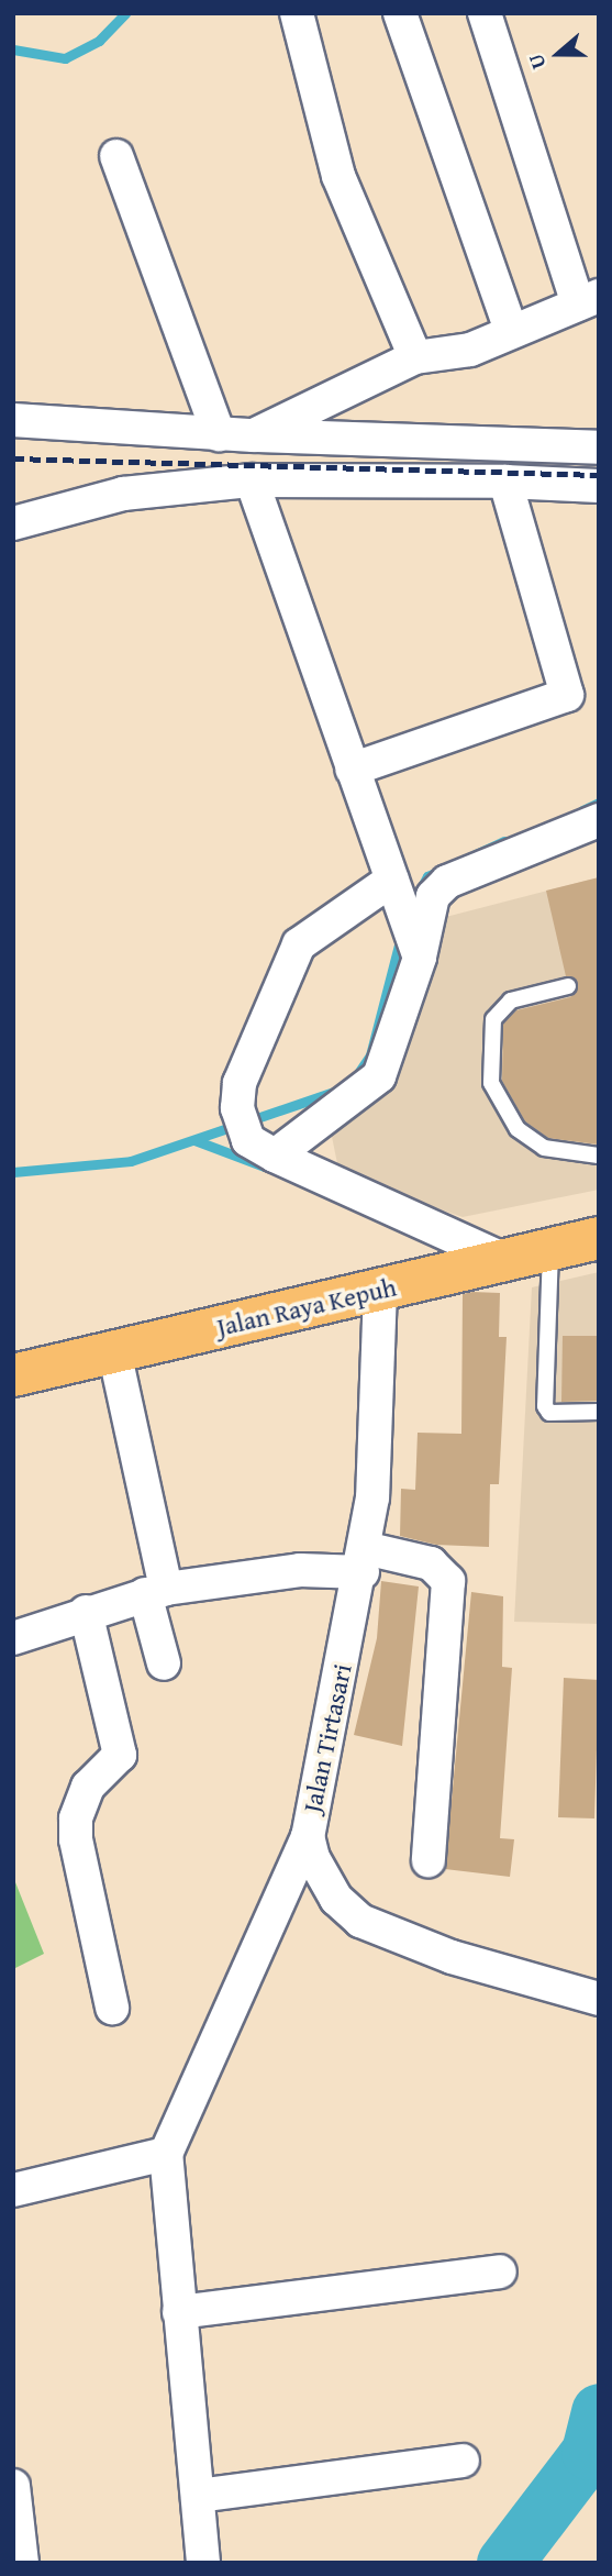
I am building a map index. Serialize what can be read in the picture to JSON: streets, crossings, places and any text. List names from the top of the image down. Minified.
{"streets":{"main road":["Jalan Raya Kepuh"],"street":["Jalan Tirtasari"]},"crossings":[["Jalan Raya Kepuh","Jalan Tirtasari"]],"north":"left"}
